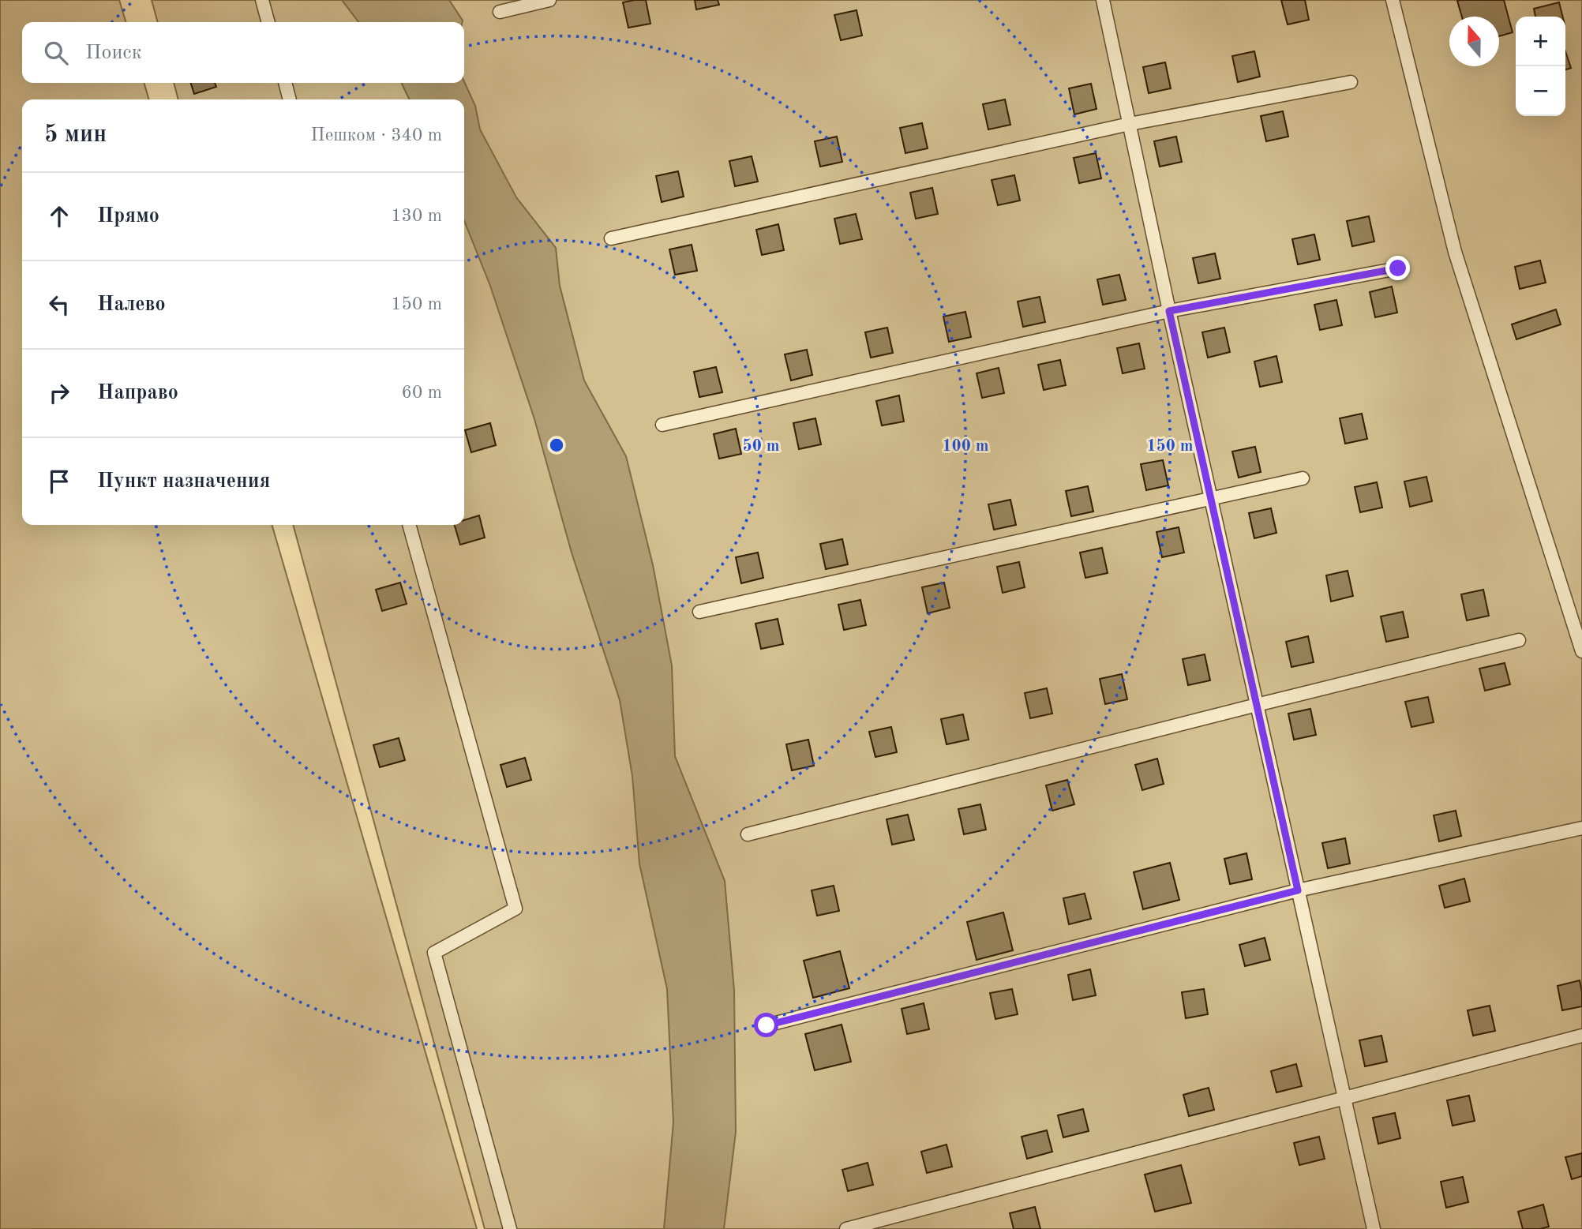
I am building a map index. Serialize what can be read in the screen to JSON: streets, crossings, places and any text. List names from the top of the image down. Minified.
{"north":"top","page":{"map_buttons":["+","−"],"search":"Поиск","heading":["5 мин","Пешком · 340 m"],"list":[["Прямо","130 m"],["Налево","150 m"],["Направо","60 m"],"Пункт назначения"]},"rings":["50 m","100 m","150 m"]}
